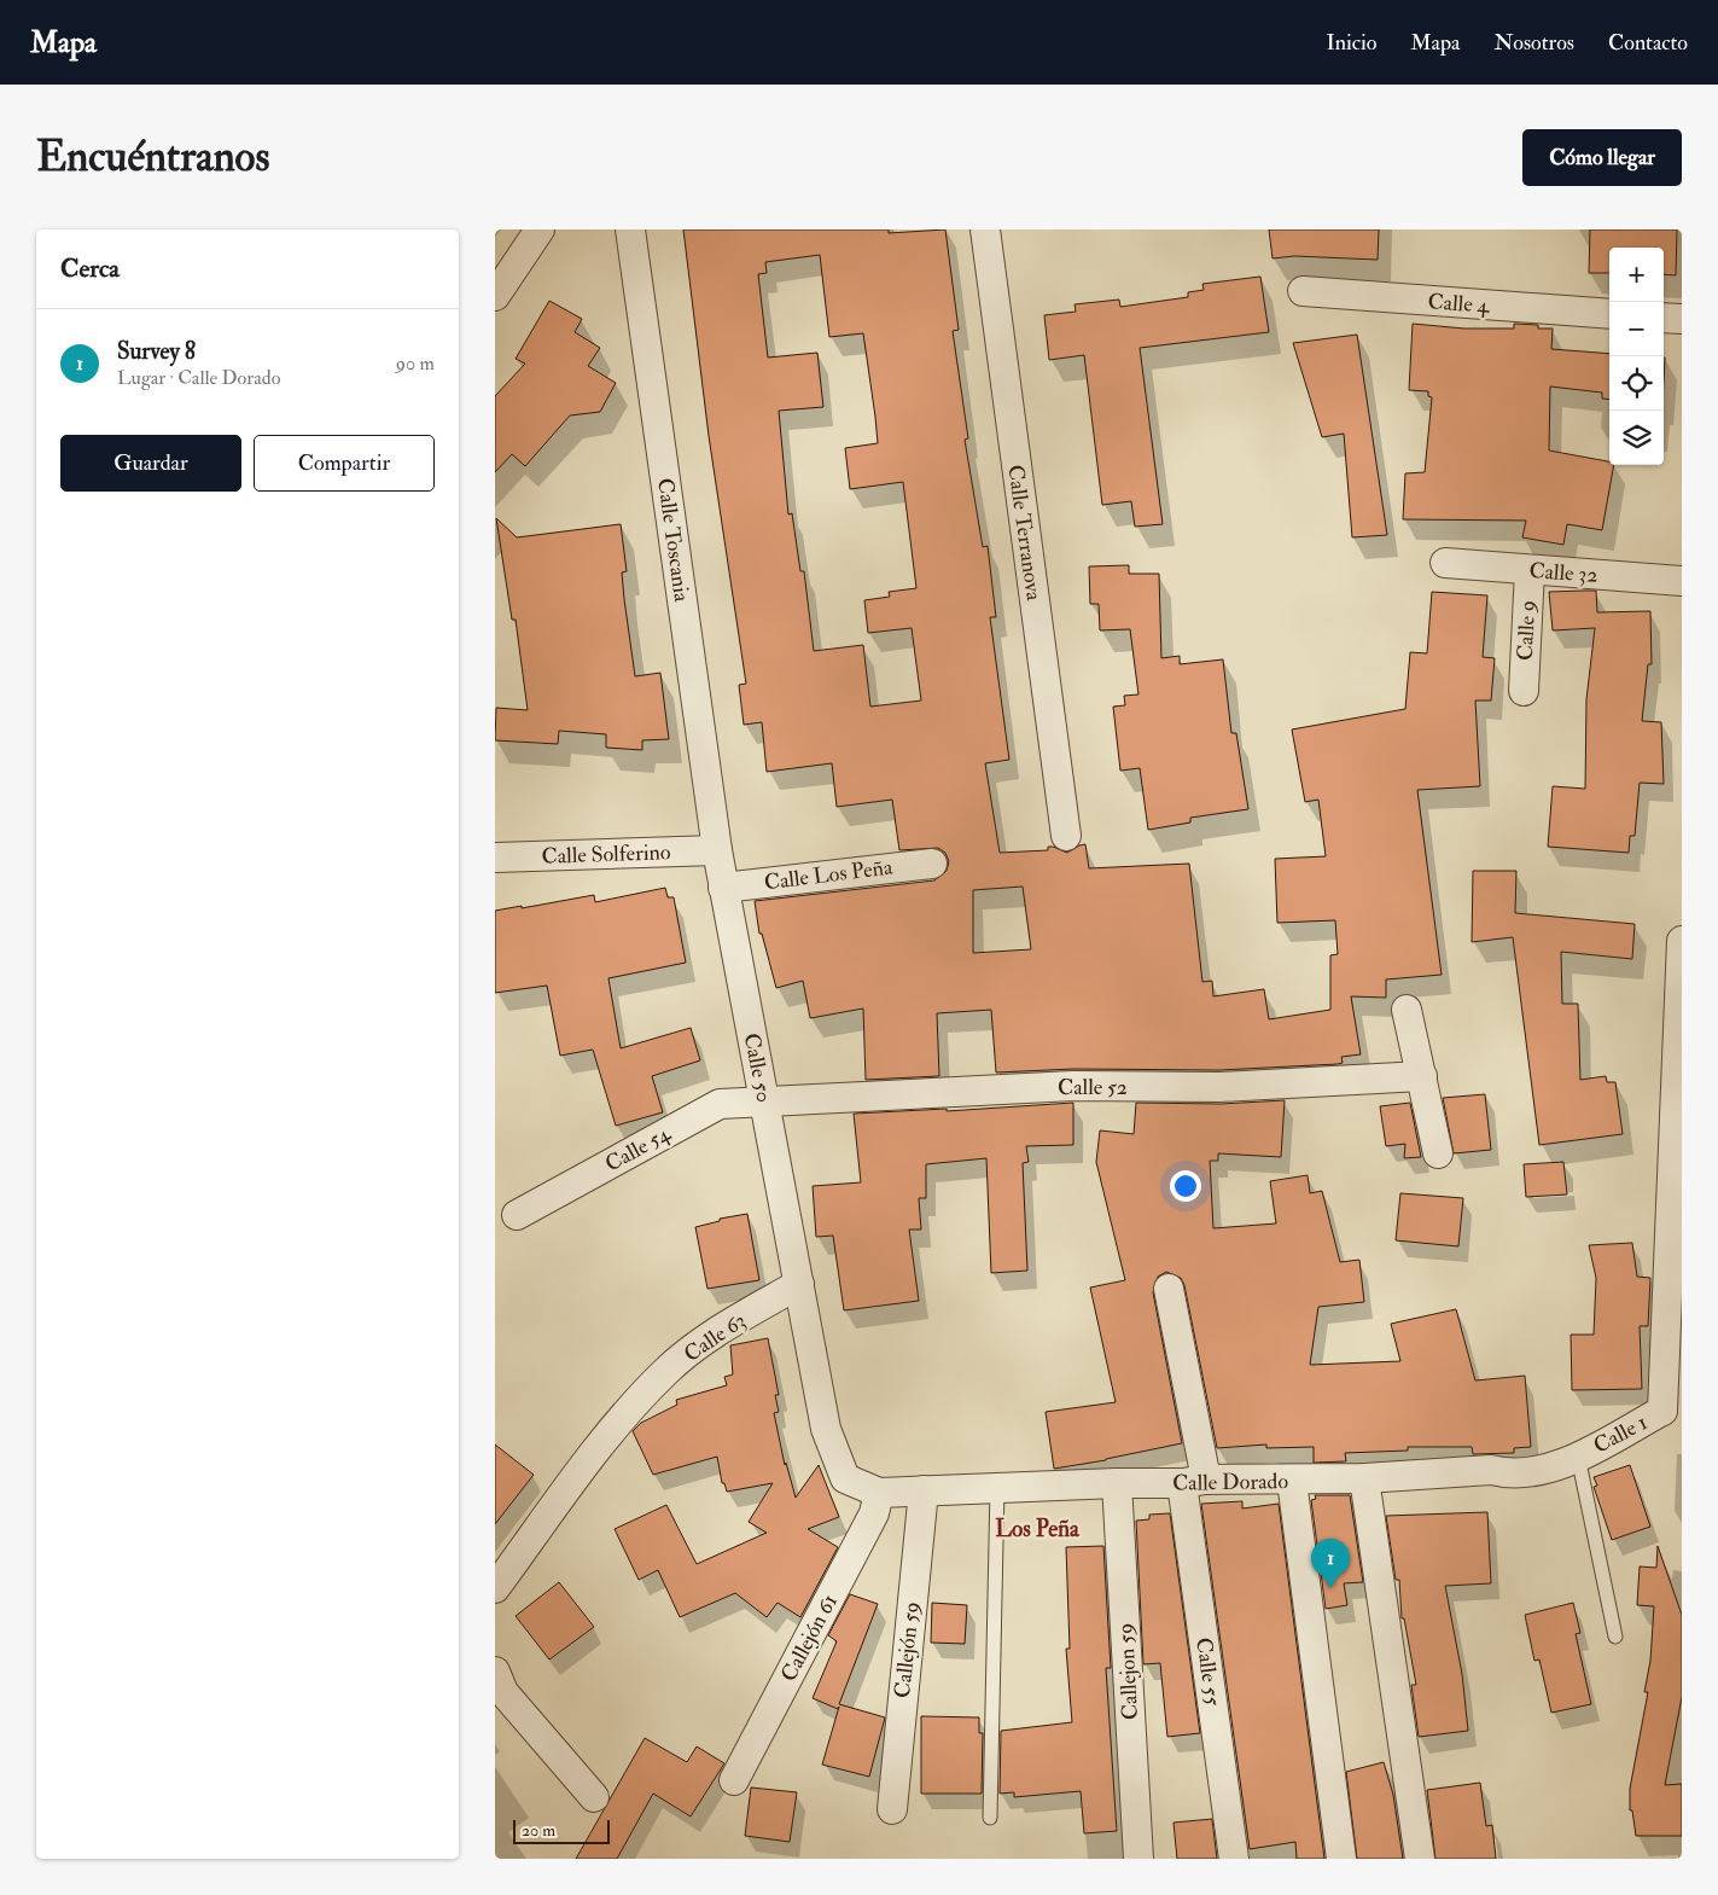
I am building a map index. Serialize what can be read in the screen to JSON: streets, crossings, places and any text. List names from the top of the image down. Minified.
{"streets":{"street":["Calle 4","Calle Terranova","Calle Toscania","Calle 32","Calle 9","Calle Solferino","Calle Los Peña","Calle 50","Calle 52","Calle 54","Calle 63","Calle 1","Calle Dorado","Callejón 61","Callejón 59","Callejon 59","Calle 55"]},"crossings":[["Calle Toscania","Calle Solferino"],["Calle Toscania","Calle 50"],["Calle 32","Calle 9"],["Calle Solferino","Calle 50"],["Calle Los Peña","Calle 50"],["Calle 50","Calle 52"],["Calle 50","Calle 54"],["Calle 50","Calle 63"],["Calle 52","Calle 54"],["Calle 1","Calle Dorado"],["Calle Dorado","Callejón 61"],["Calle Dorado","Callejón 59"],["Calle Dorado","Callejon 59"],["Calle Dorado","Calle 55"]],"districts":["Los Peña"],"scale_bar":"20 m","page":{"header":"Mapa","nav":["Inicio","Mapa","Nosotros","Contacto"],"buttons":["Cómo llegar",["Guardar","Compartir"]],"title":"Encuéntranos","heading":"Cerca","map_buttons":["+","−"],"list":[{"mark":"1","name":"Survey 8","note":"Lugar · Calle Dorado","value":"90 m"}],"pins":"1","scale":"20 m"}}
